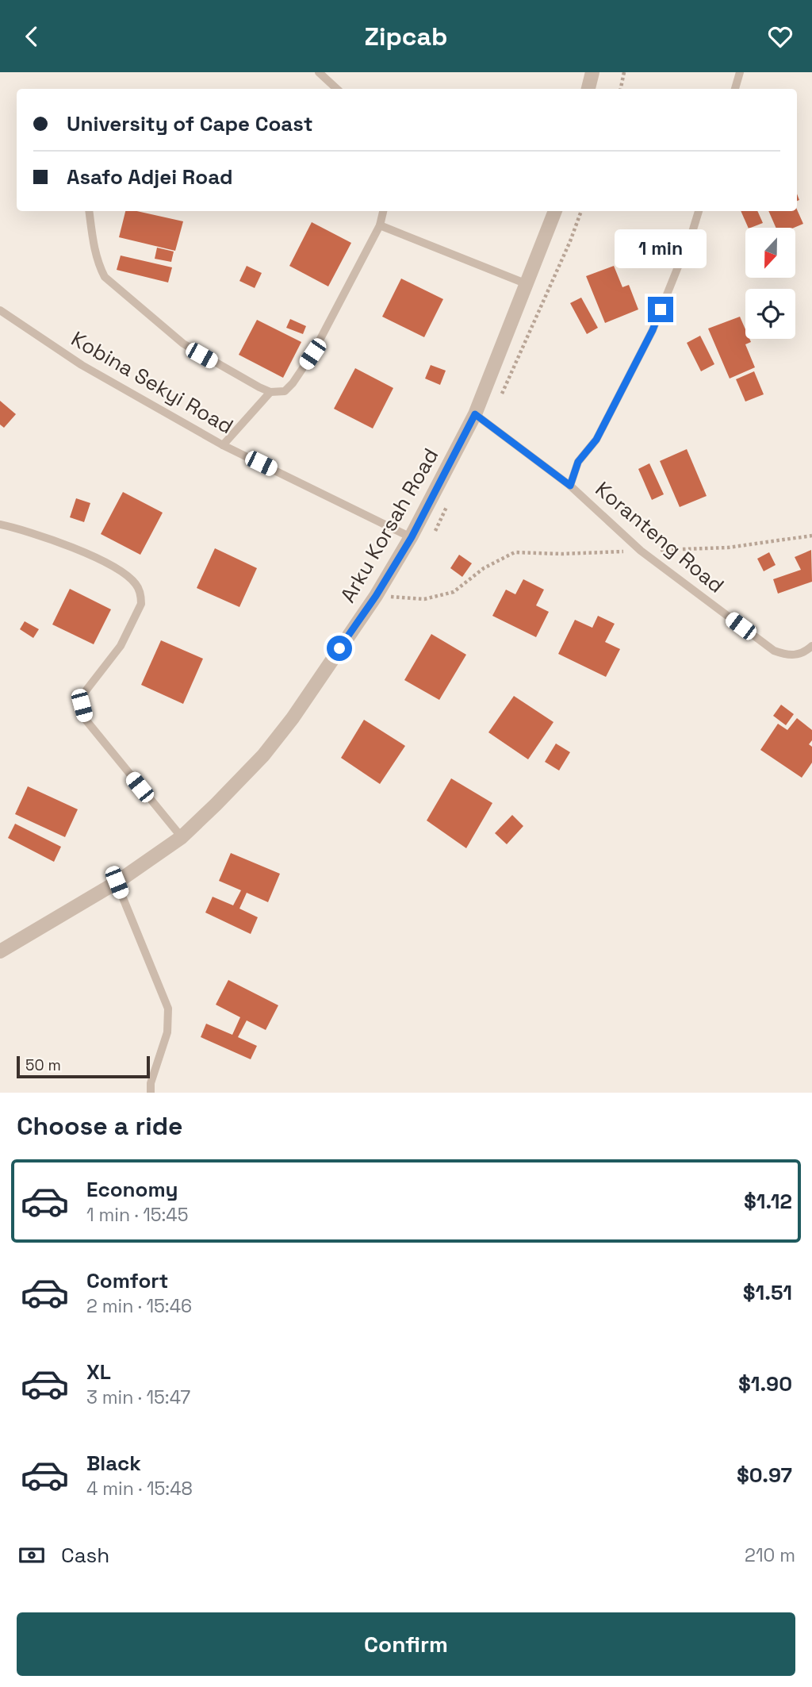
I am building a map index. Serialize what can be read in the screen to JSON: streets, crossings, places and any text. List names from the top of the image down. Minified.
{"streets":{"street":["Arku Korsah Road"],"lane":["Kobina Sekyi Road","Koranteng Road"]},"crossings":[["Kobina Sekyi Road","Arku Korsah Road"],["Arku Korsah Road","Koranteng Road"]],"scale_bar":"50 m","north":"bottom","page":{"header":"Zipcab","banner":["University of Cape Coast","Asafo Adjei Road"],"bubble":"1 min","scale":"50 m","heading":"Choose a ride","list":[{"name":"Economy","note":"1 min · 15:45","value":"$1.12"},{"name":"Comfort","note":"2 min · 15:46","value":"$1.51"},{"name":"XL","note":"3 min · 15:47","value":"$1.90"},{"name":"Black","note":"4 min · 15:48","value":"$0.97"}],"pay":["Cash","210 m"],"buttons":"Confirm"}}
